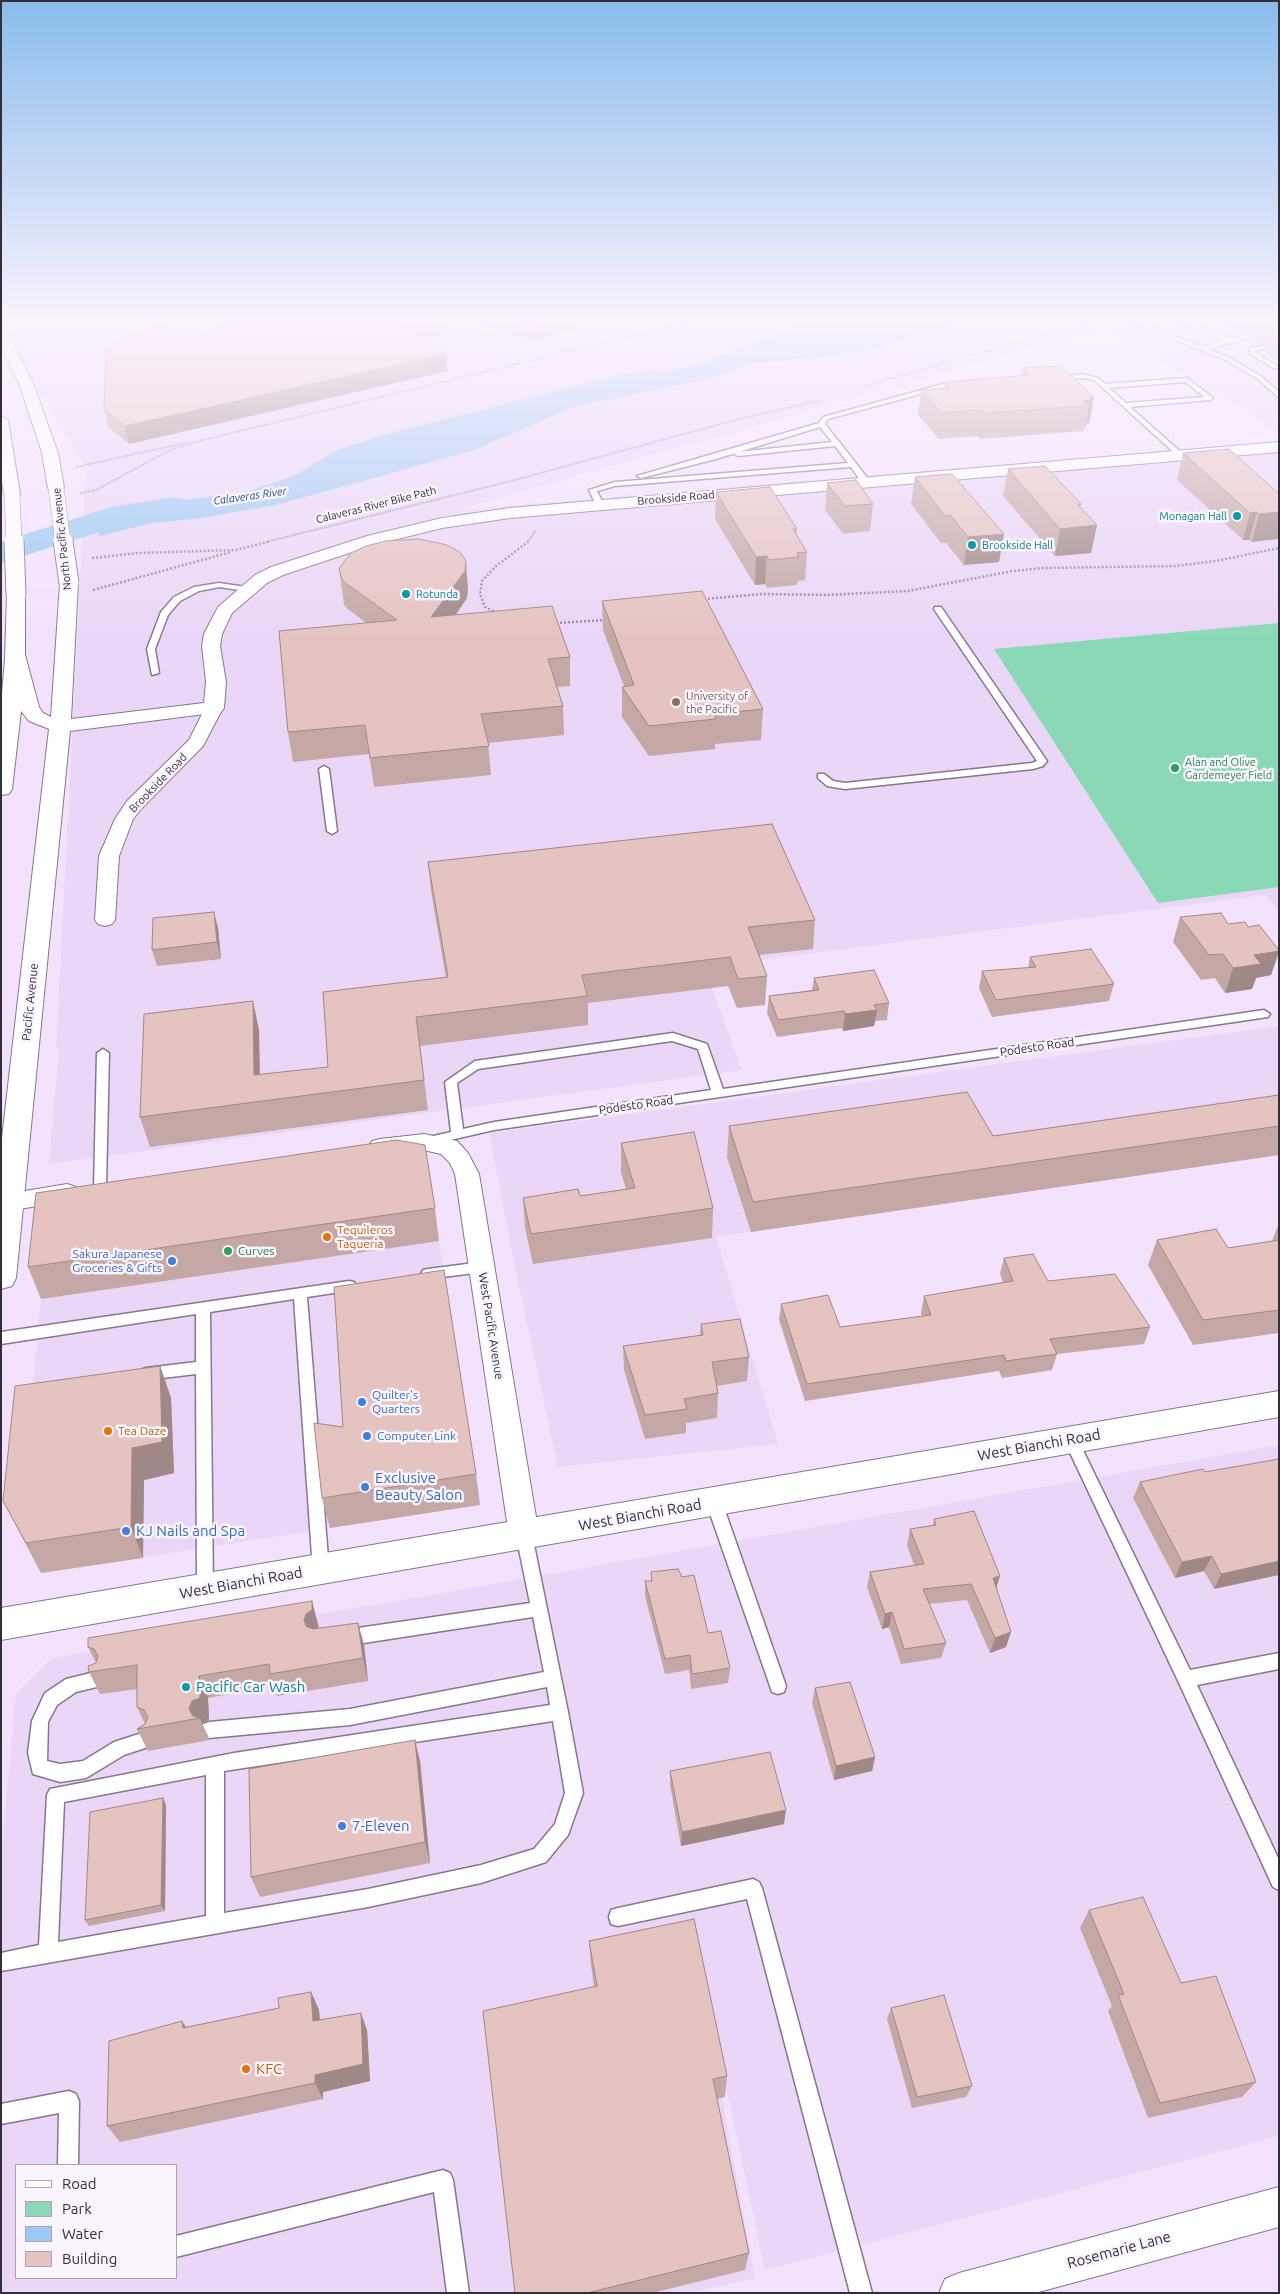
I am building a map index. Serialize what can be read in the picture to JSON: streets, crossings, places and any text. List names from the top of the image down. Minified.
{"streets":{"street":["Brookside Road","North Pacific Avenue","Pacific Avenue","Podesto Road","West Pacific Avenue","West Bianchi Road","Rosemarie Lane"],"path":["Calaveras River Bike Path"]},"crossings":[["Calaveras River Bike Path","North Pacific Avenue"],["North Pacific Avenue","Pacific Avenue"],["Podesto Road","West Pacific Avenue"],["West Pacific Avenue","West Bianchi Road"]],"water":["Calaveras River"],"places":["Monagan Hall","Brookside Hall","Rotunda","University of the Pacific","Alan and Olive Gardemeyer Field","Tequileros Taqueria","Curves","Sakura Japanese Groceries & Gifts","Quilter's Quarters","Tea Daze","Computer Link","Exclusive Beauty Salon","KJ Nails and Spa","Pacific Car Wash","7-Eleven","KFC"],"legend":["Road","Park","Water","Building"]}
